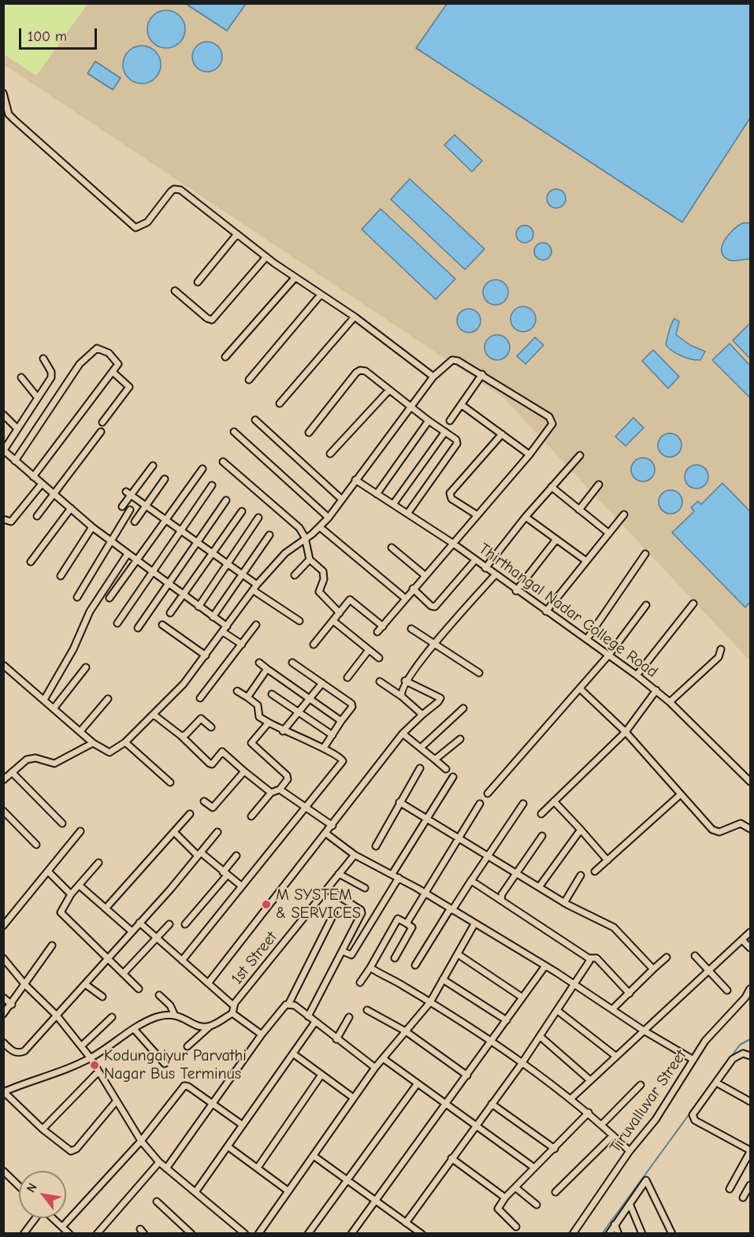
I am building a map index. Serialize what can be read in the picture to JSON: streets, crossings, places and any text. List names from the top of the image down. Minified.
{"streets":{"street":["Thirthangal Nadar College Road","1st Street","Tiruvalluvar Street"]},"places":["M SYSTEM & SERVICES","Kodungaiyur Parvathi Nagar Bus Terminus"],"scale_bar":"100 m","north":"top left"}
